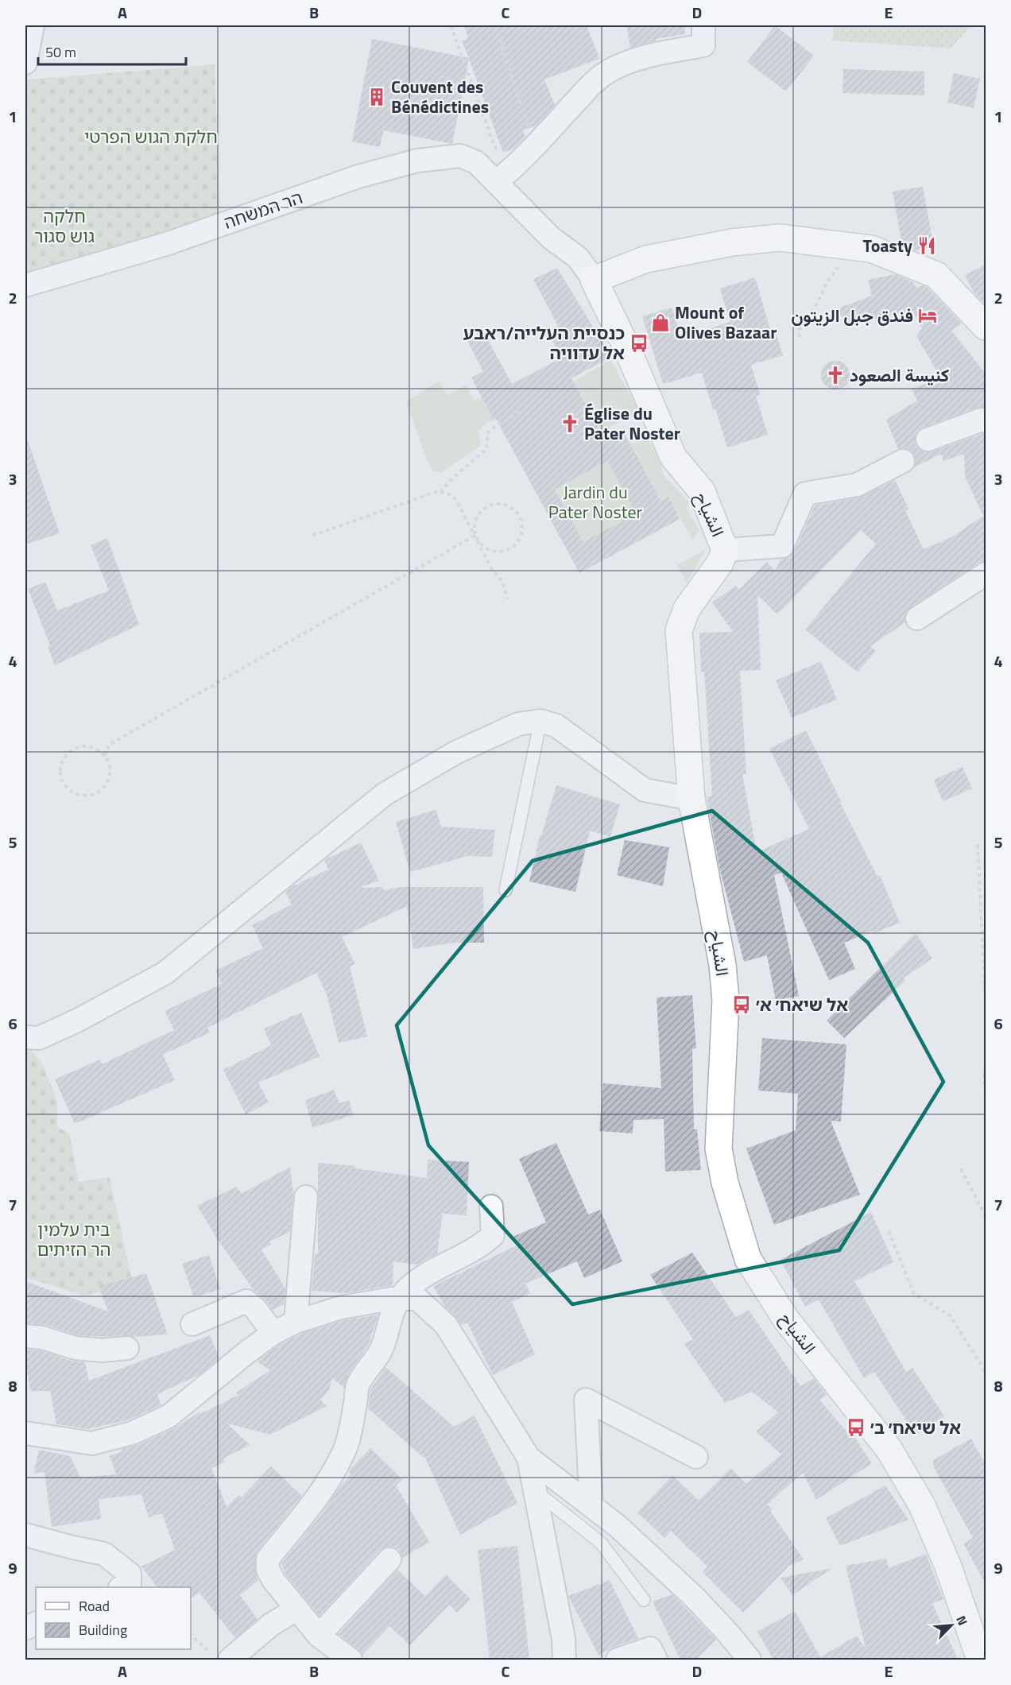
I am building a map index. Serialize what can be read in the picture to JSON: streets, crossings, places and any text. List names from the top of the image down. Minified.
{"streets":{"street":["הר המשחה","الشياح"]},"crossings":[["הר המשחה","الشياح"]],"parks":["חלקת הגוש הפרטי","חלקה גוש סגור","Jardin du Pater Noster","בית עלמין הר הזיתים"],"places":{"building":["Couvent des Bénédictines"],"restaurant":["Toasty"],"hotel":["فندق جبل الزيتون"],"shop":["Mount of Olives Bazaar"],"bus stop":["כנסיית העלייה/ראבע אל עדוויה","אל שיאח׳ א׳","אל שיאח׳ ב׳"],"church":["كنيسة الصعود","Église du Pater Noster"]},"legend":["Road","Building"],"scale_bar":"50 m","north":"top right","grid":{"columns":["A","B","C","D","E"],"rows":["1","2","3","4","5","6","7","8","9"]}}
